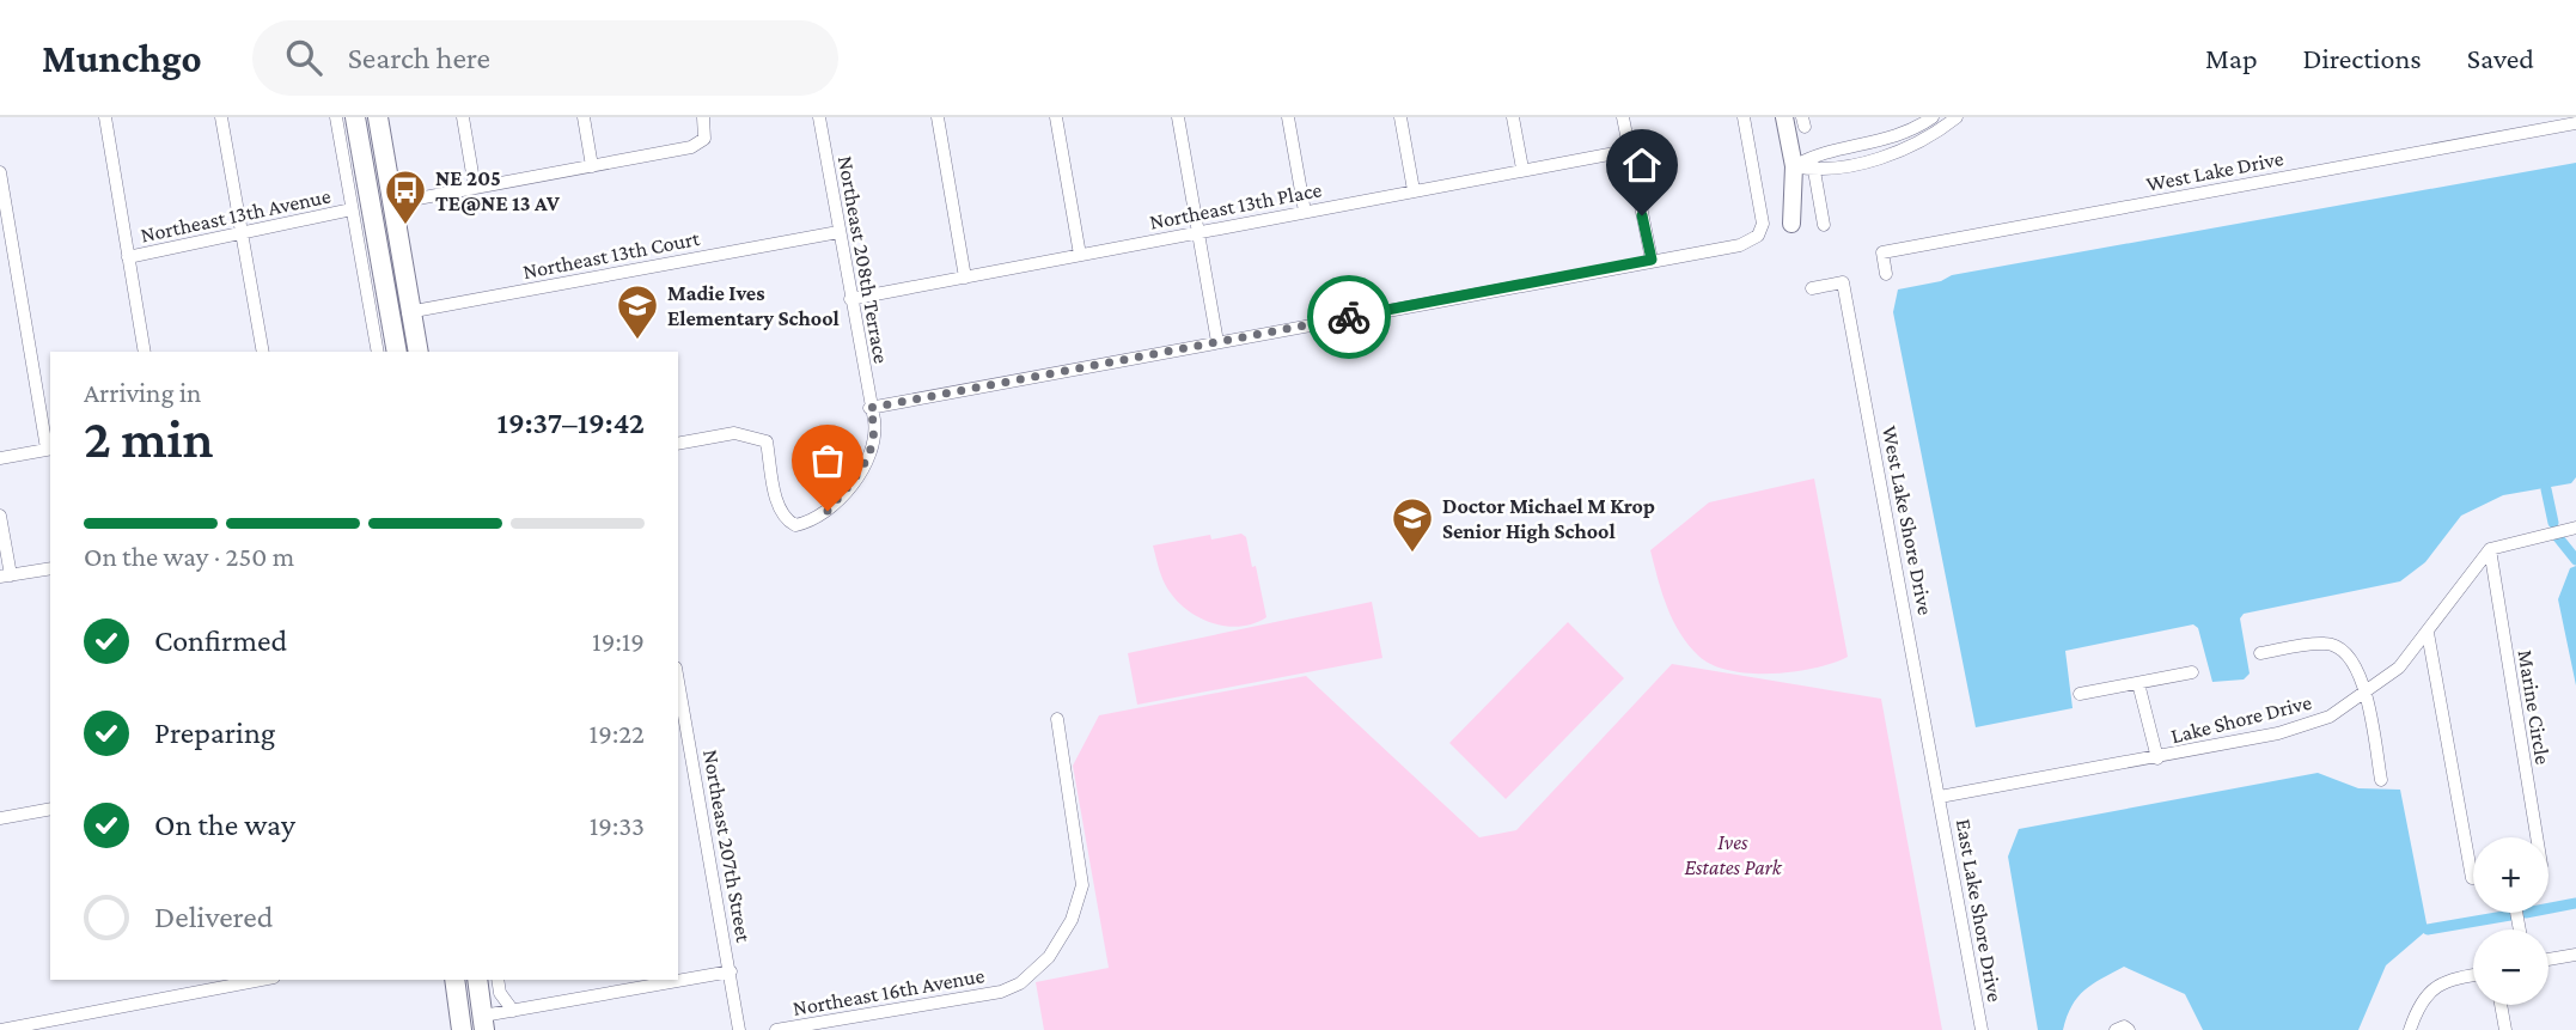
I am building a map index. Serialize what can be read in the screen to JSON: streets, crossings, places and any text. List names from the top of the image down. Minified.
{"streets":{"street":["West Lake Drive","Northeast 13th Place","Northeast 13th Avenue","Northeast 13th Court","Northeast 208th Terrace","West Lake Shore Drive","Marine Circle","Lake Shore Drive","Northeast 207th Street","East Lake Shore Drive","Northeast 16th Avenue"]},"crossings":[["Northeast 13th Place","Northeast 208th Terrace"],["Northeast 13th Court","Northeast 208th Terrace"],["West Lake Shore Drive","Lake Shore Drive"],["West Lake Shore Drive","East Lake Shore Drive"],["Marine Circle","Lake Shore Drive"],["Lake Shore Drive","East Lake Shore Drive"]],"parks":["Ives Estates Park"],"places":{"bus stop":["NE 205 TE@NE 13 AV"],"school or university":["Madie Ives Elementary School","Doctor Michael M Krop Senior High School"]},"page":{"header":"Munchgo","search":"Search here","nav":["Map","Directions","Saved"],"heading":["2 min","Arriving in","19:37–19:42"],"bar":"On the way · 250 m","list":[["Confirmed","19:19"],["Preparing","19:22"],["On the way","19:33"],"Delivered"],"map_buttons":["+","−"]}}
